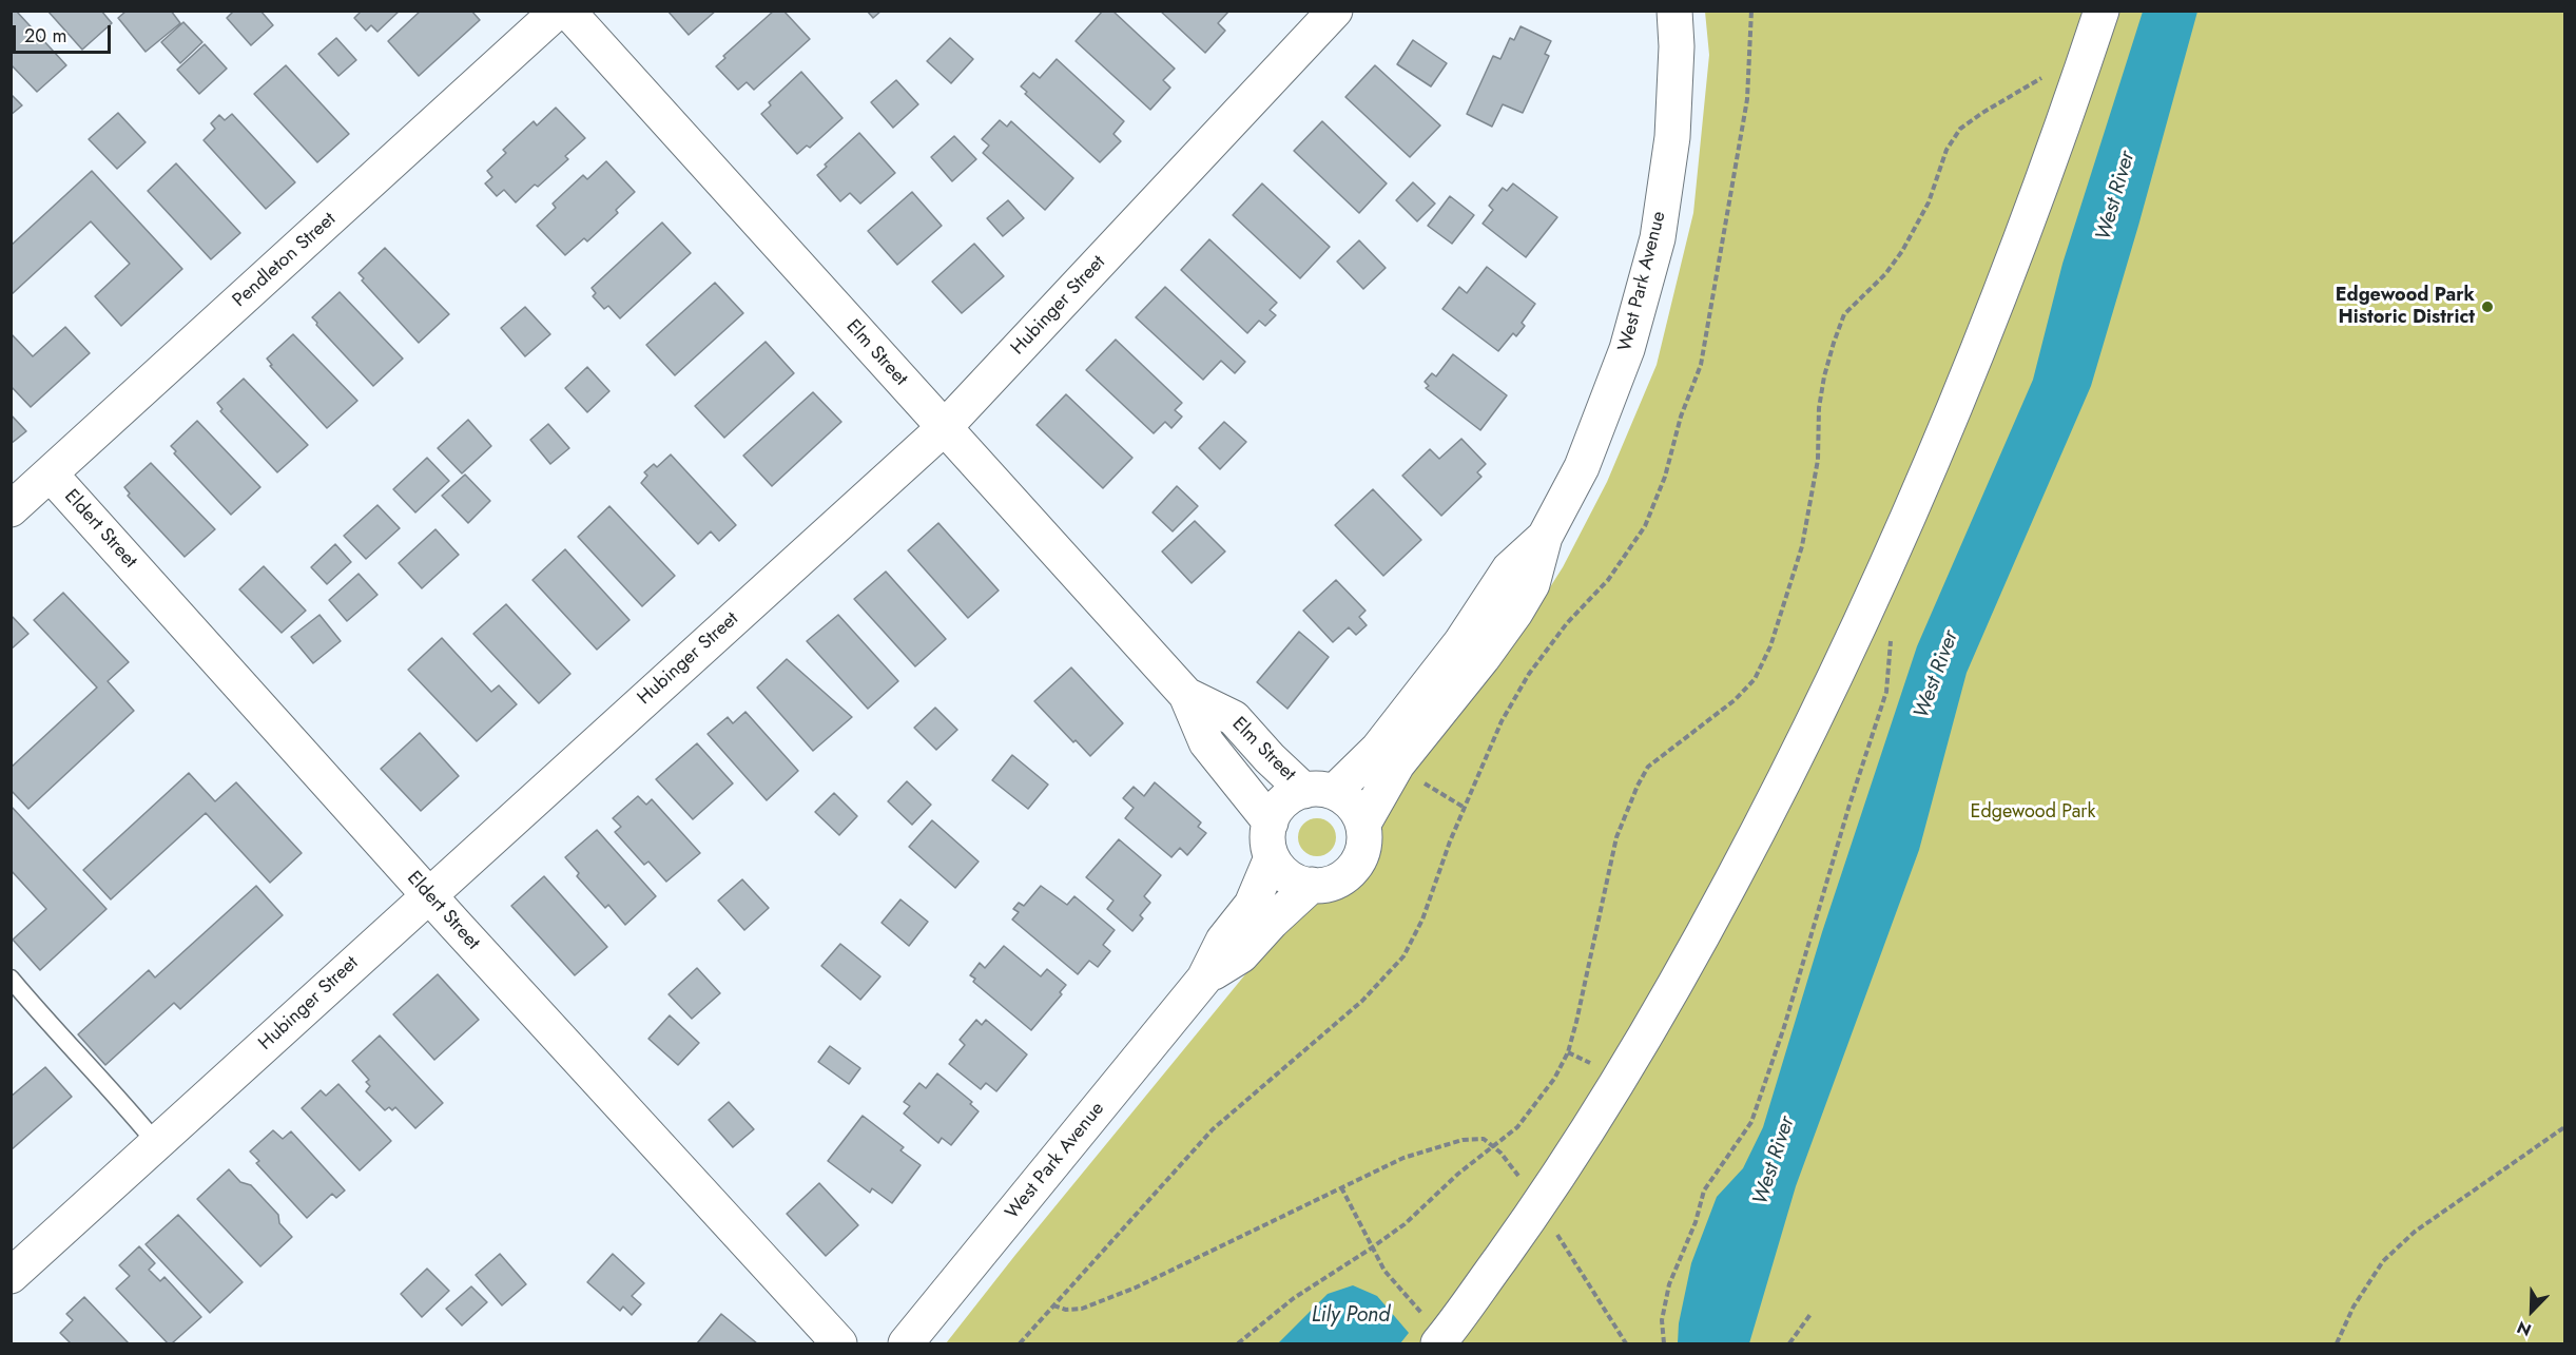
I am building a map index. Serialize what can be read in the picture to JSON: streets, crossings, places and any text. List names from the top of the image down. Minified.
{"streets":{"street":["Pendleton Street","West Park Avenue","Hubinger Street","Elm Street","Eldert Street"]},"crossings":[["Pendleton Street","Eldert Street"],["West Park Avenue","Elm Street"],["Hubinger Street","Elm Street"],["Hubinger Street","Eldert Street"]],"water":["West River","Lily Pond"],"parks":["Edgewood Park"],"places":["Edgewood Park Historic District"],"scale_bar":"20 m","north":"bottom left"}
